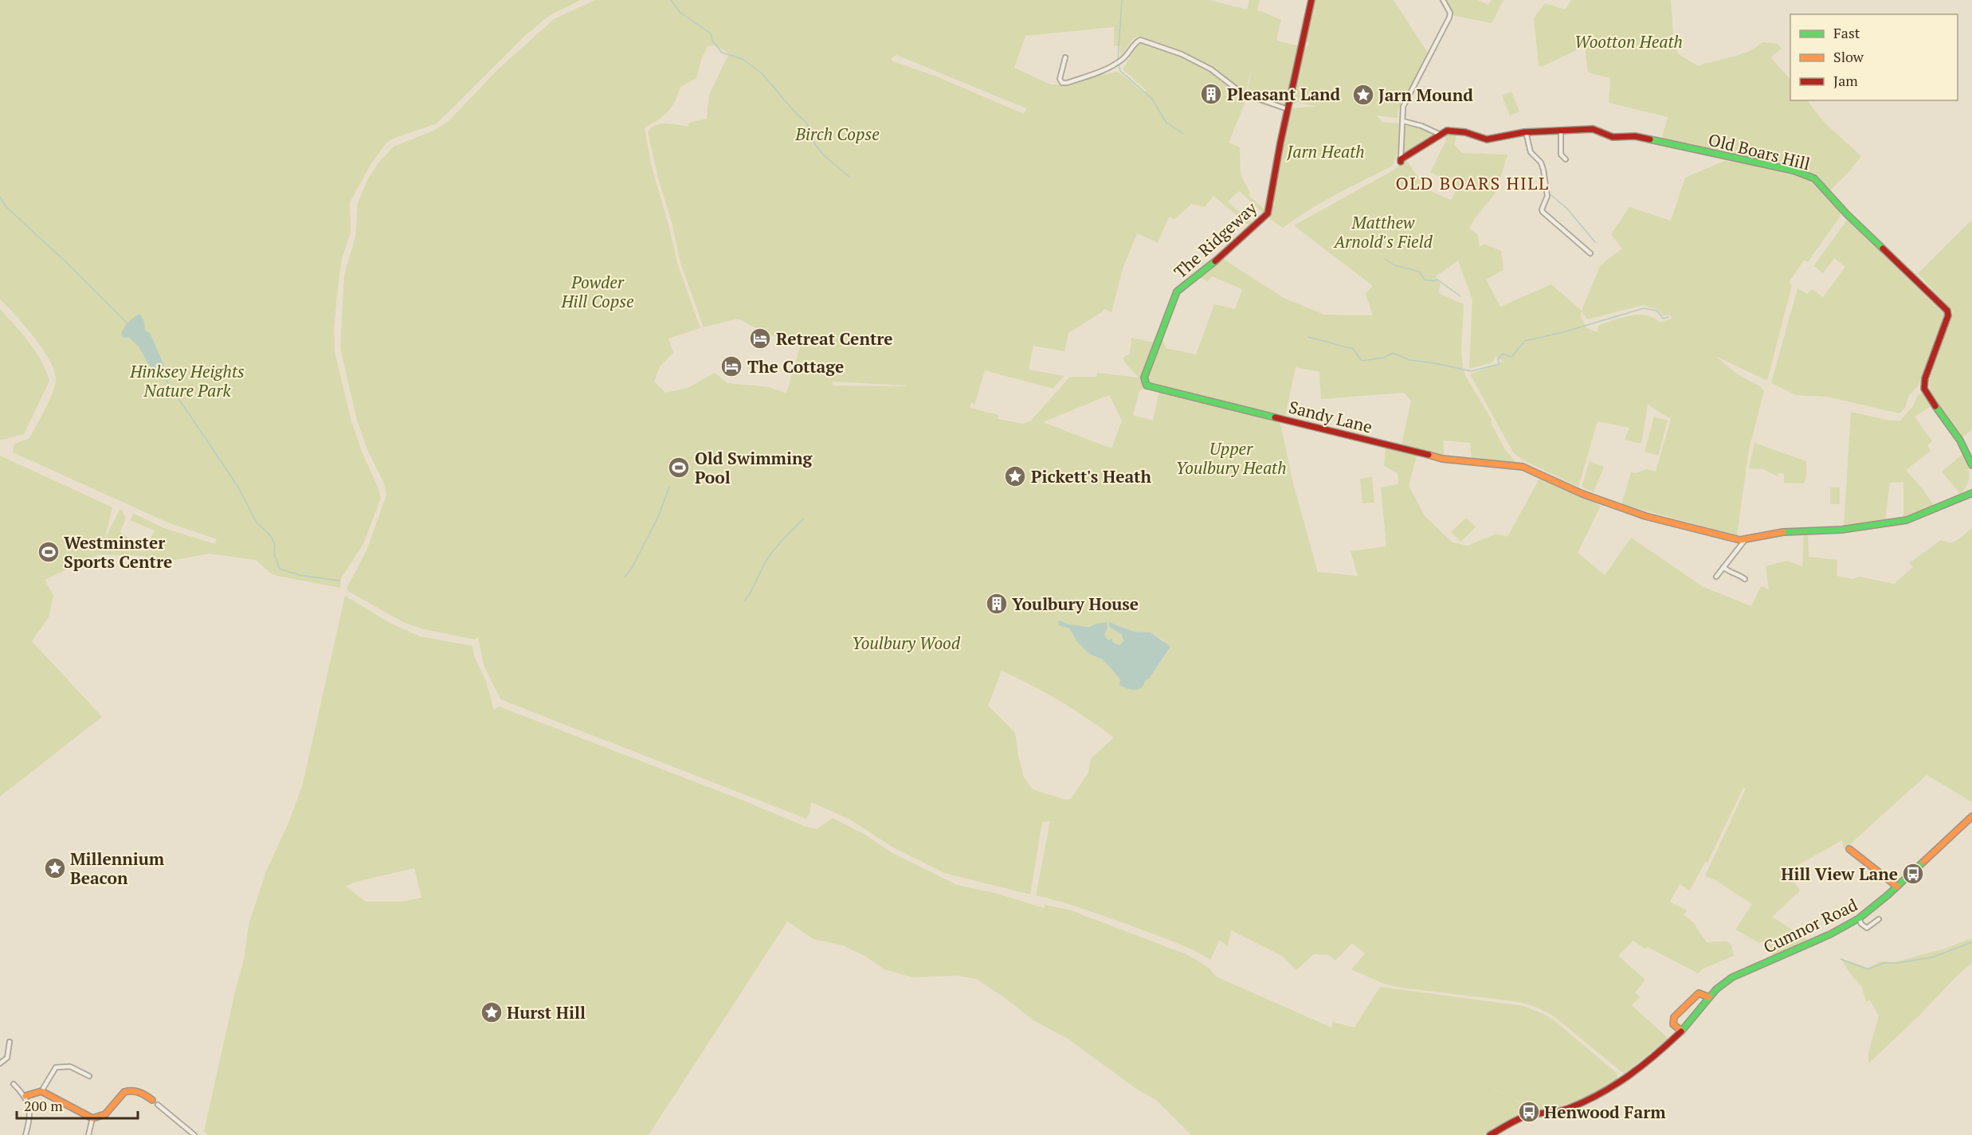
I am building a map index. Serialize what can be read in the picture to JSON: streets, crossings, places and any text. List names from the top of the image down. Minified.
{"streets":{"street":["Old Boars Hill","The Ridgeway","Sandy Lane","Cumnor Road"]},"crossings":[["The Ridgeway","Sandy Lane"]],"districts":["OLD BOARS HILL"],"parks":["Wootton Heath","Birch Copse","Jarn Heath","Matthew Arnold's Field","Powder Hill Copse","Hinksey Heights Nature Park","Upper Youlbury Heath","Youlbury Wood"],"places":{"building":["Pleasant Land","Youlbury House"],"place":["Jarn Mound","Pickett's Heath","Millennium Beacon","Hurst Hill"],"hotel":["Retreat Centre","The Cottage"],"sports":["Old Swimming Pool","Westminster Sports Centre"],"bus stop":["Hill View Lane","Henwood Farm"]},"legend":["Fast","Slow","Jam"],"scale_bar":"200 m"}
